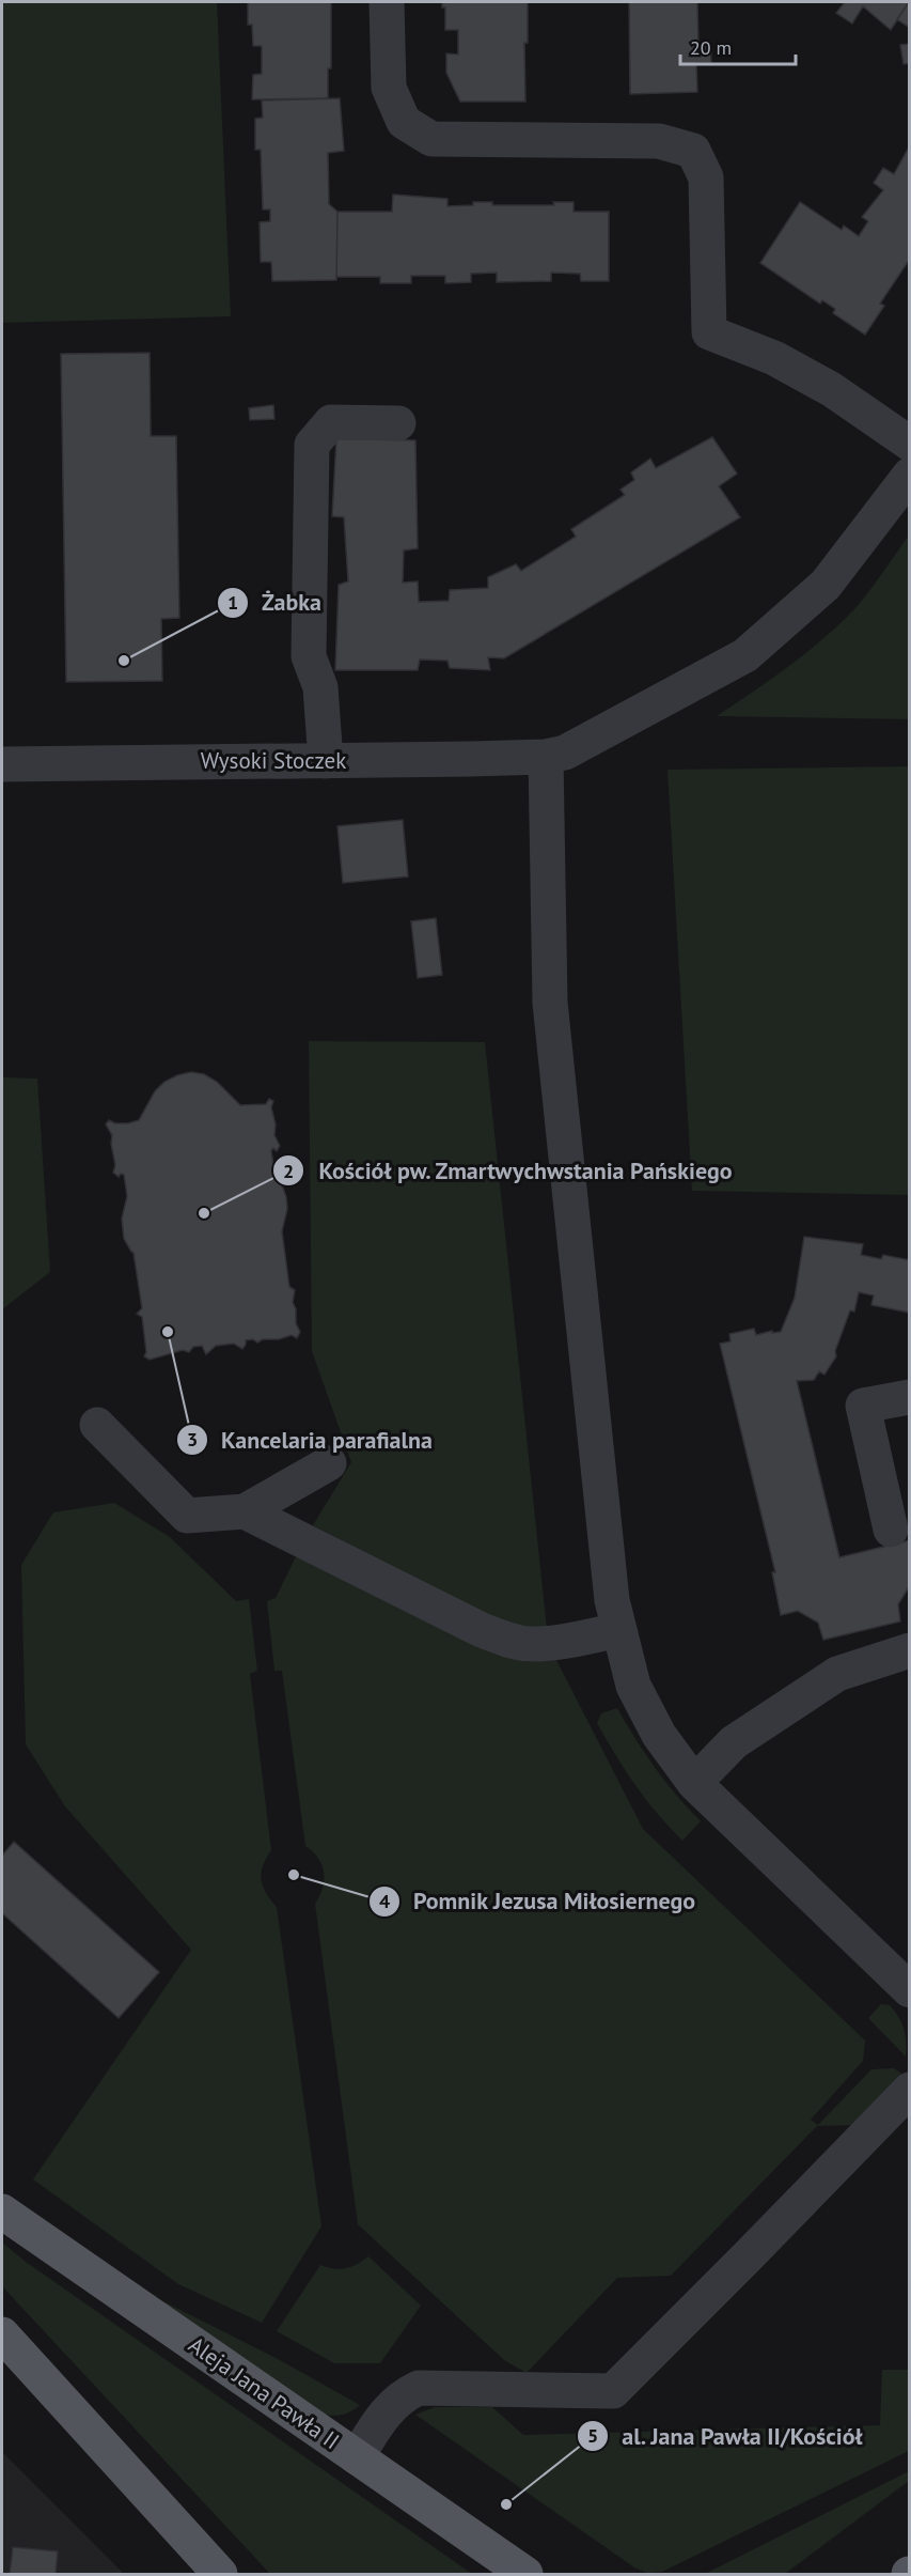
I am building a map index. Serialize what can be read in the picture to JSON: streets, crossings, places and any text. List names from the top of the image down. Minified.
{"streets":{"main road":["Aleja Jana Pawła II"],"street":["Wysoki Stoczek"]},"places":["Żabka","Kościół pw. Zmartwychwstania Pańskiego","Kancelaria parafialna","Pomnik Jezusa Miłosiernego","al. Jana Pawła II/Kościół"],"scale_bar":"20 m"}
